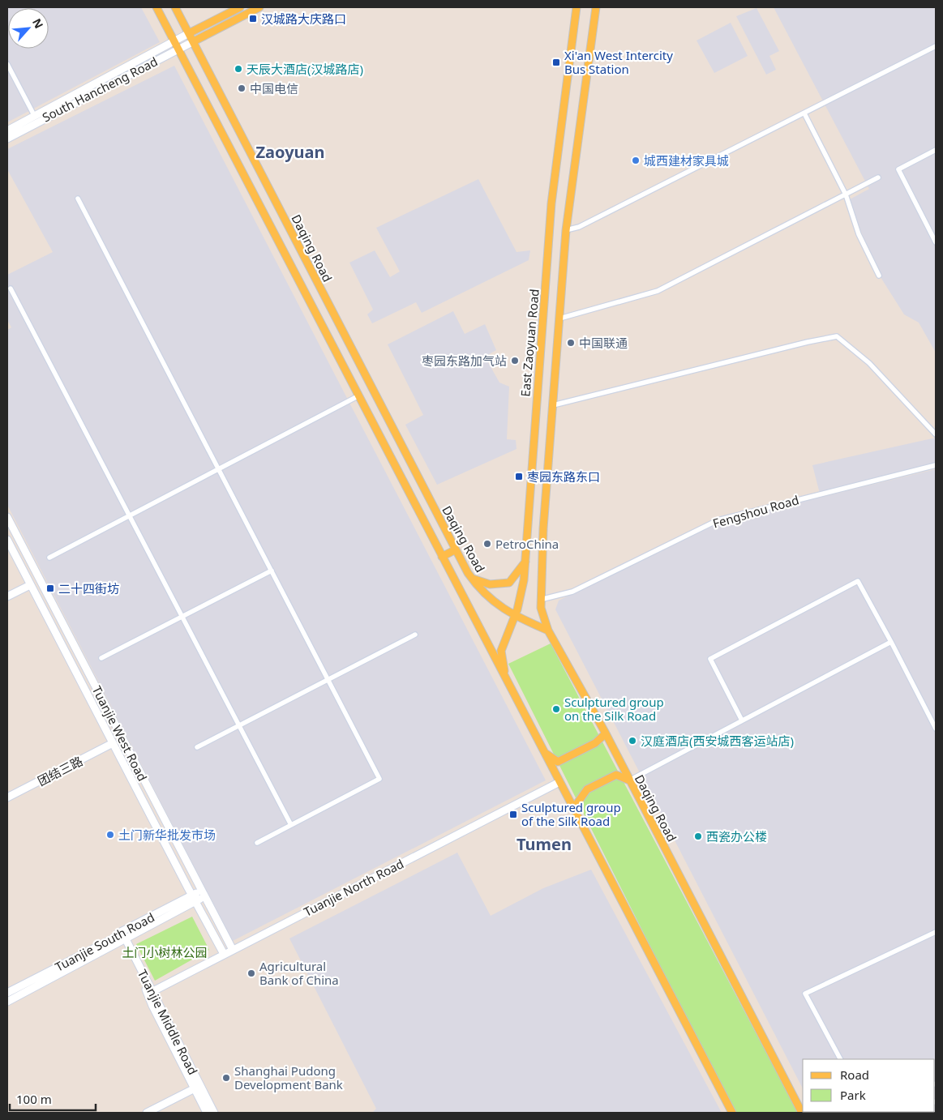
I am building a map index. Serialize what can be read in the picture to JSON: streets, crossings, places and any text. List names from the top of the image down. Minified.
{"streets":{"main road":["Daqing Road","East Zaoyuan Road"],"street":["South Hancheng Road","Fengshou Road","Tuanjie West Road","团结三路","Tuanjie North Road","Tuanjie South Road","Tuanjie Middle Road"]},"crossings":[["South Hancheng Road","Daqing Road"],["Daqing Road","East Zaoyuan Road"],["Tuanjie West Road","团结三路"],["Tuanjie West Road","Tuanjie North Road"],["Tuanjie West Road","Tuanjie South Road"],["Tuanjie North Road","Tuanjie Middle Road"],["Tuanjie South Road","Tuanjie Middle Road"]],"districts":["Zaoyuan","Tumen"],"parks":["土门小树林公园"],"places":{"transit":["汉城路大庆路口","Xi'an West Intercity Bus Station","枣园东路东口","二十四街坊","Sculptured group of the Silk Road"],"other":["天辰大酒店(汉城路店)","中国电信","城西建材家具城","中国联通","枣园东路加气站","PetroChina","Sculptured group on the Silk Road","汉庭酒店(西安城西客运站店)","土门新华批发市场","西瓷办公楼","Agricultural Bank of China","Shanghai Pudong Development Bank"]},"legend":["Road","Park"],"scale_bar":"100 m","north":"top right"}
